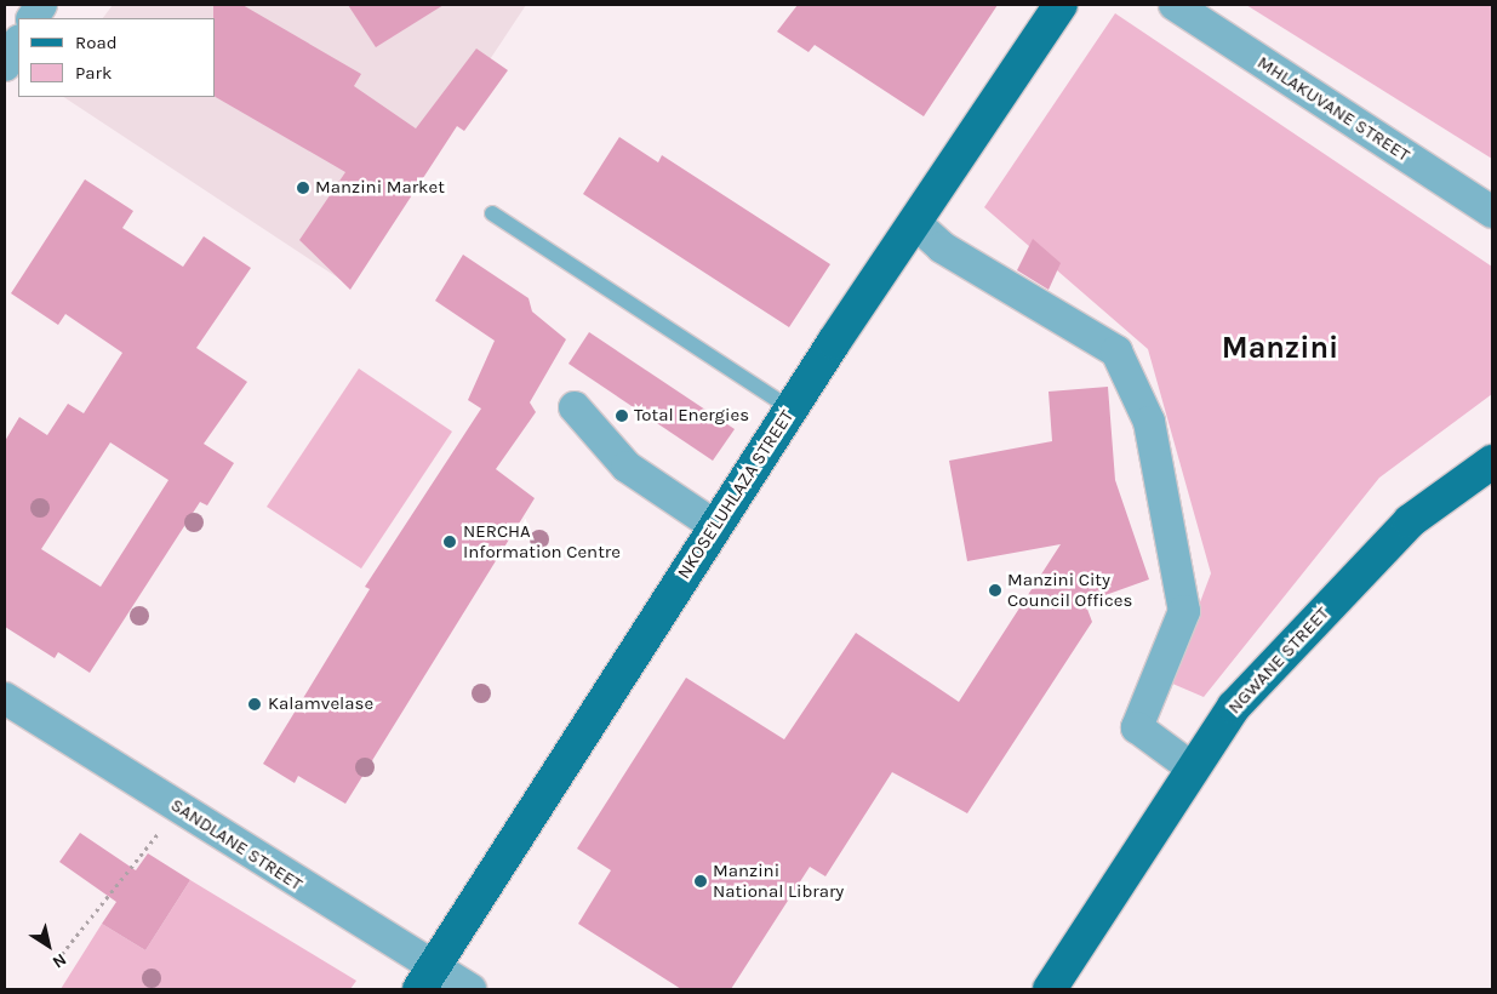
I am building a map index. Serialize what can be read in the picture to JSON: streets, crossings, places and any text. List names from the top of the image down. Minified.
{"streets":{"main road":["NKOSE'LUHLAZA STREET","NGWANE STREET"],"street":["MHLAKUVANE STREET","SANDLANE STREET"]},"crossings":[["NKOSE'LUHLAZA STREET","SANDLANE STREET"]],"districts":["Manzini"],"places":["Manzini Market","Total Energies","NERCHA Information Centre","Manzini City Council Offices","Kalamvelase","Manzini National Library"],"legend":["Road","Park"],"north":"bottom right"}
